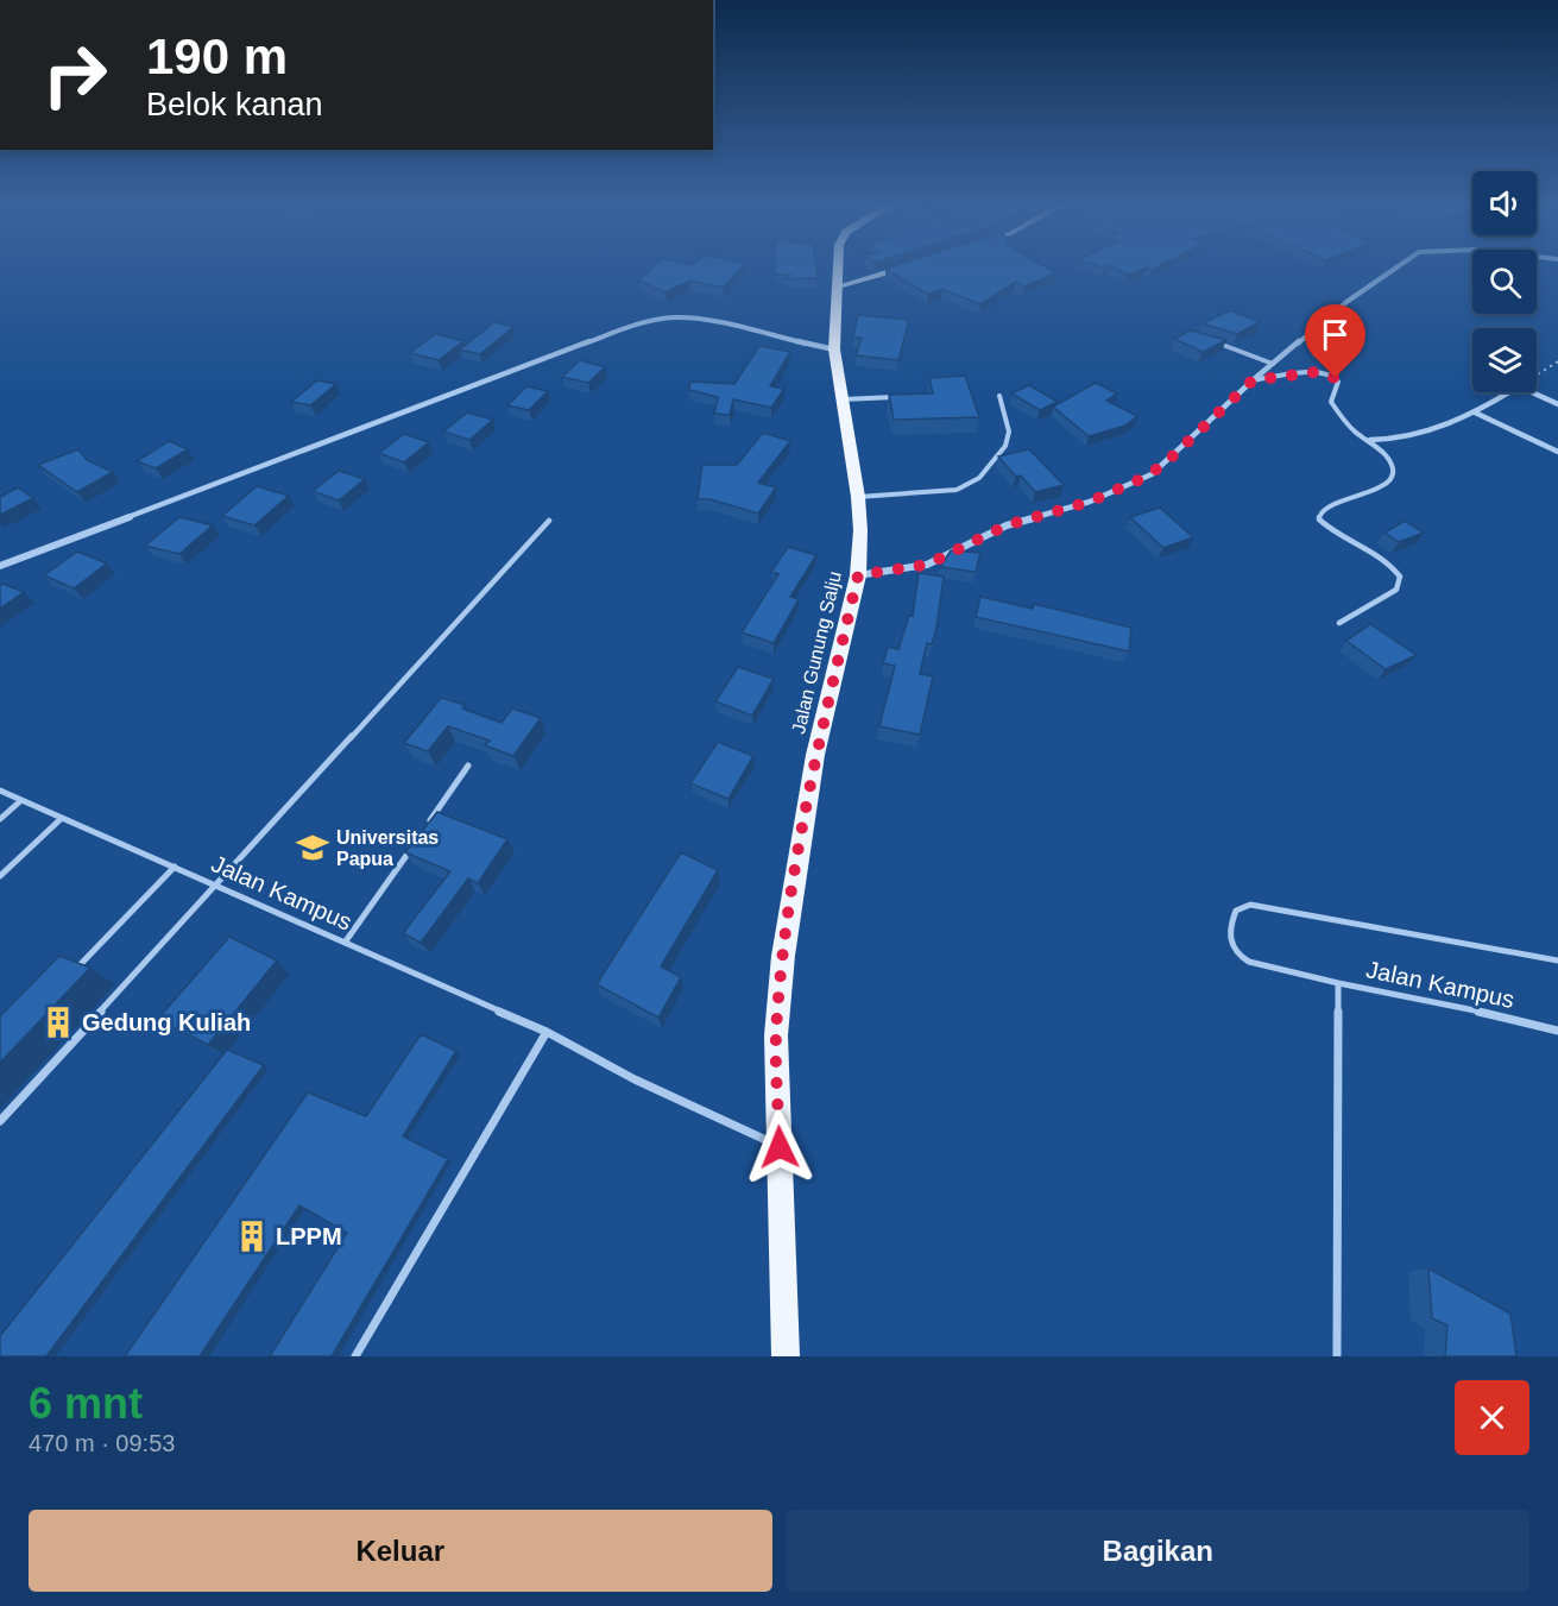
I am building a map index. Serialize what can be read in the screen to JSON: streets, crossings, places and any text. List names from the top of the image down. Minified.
{"streets":{"main road":["Jalan Gunung Salju"],"lane":["Jalan Kampus"]},"crossings":[["Jalan Gunung Salju","Jalan Kampus"]],"places":{"school or university":["Universitas Papua"],"building":["Gedung Kuliah","LPPM"]},"page":{"turn":["190 m","Belok kanan"],"heading":["6 mnt","470 m · 09:53"],"buttons":["Keluar","Bagikan"]}}
